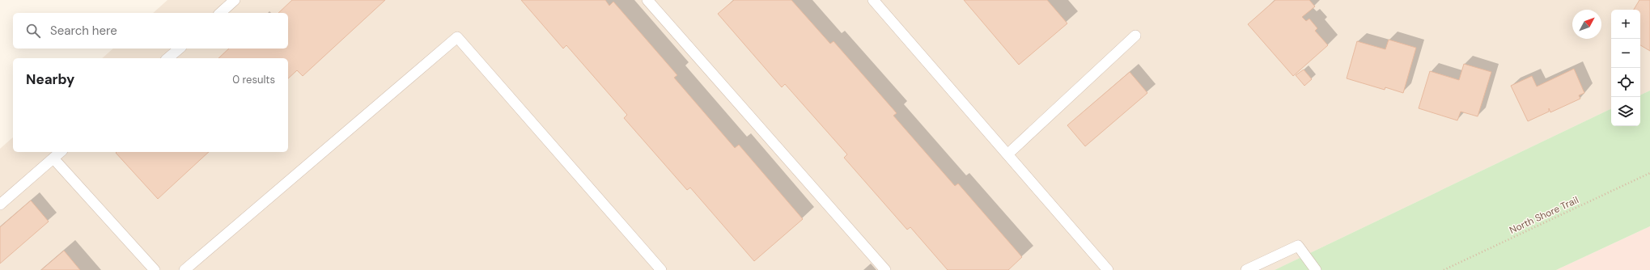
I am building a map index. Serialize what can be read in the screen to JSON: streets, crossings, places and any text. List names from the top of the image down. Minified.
{"streets":{"path":["North Shore Trail"]},"north":"top right","page":{"map_buttons":["+","−"],"search":"Search here","heading":["Nearby","0 results"]}}
